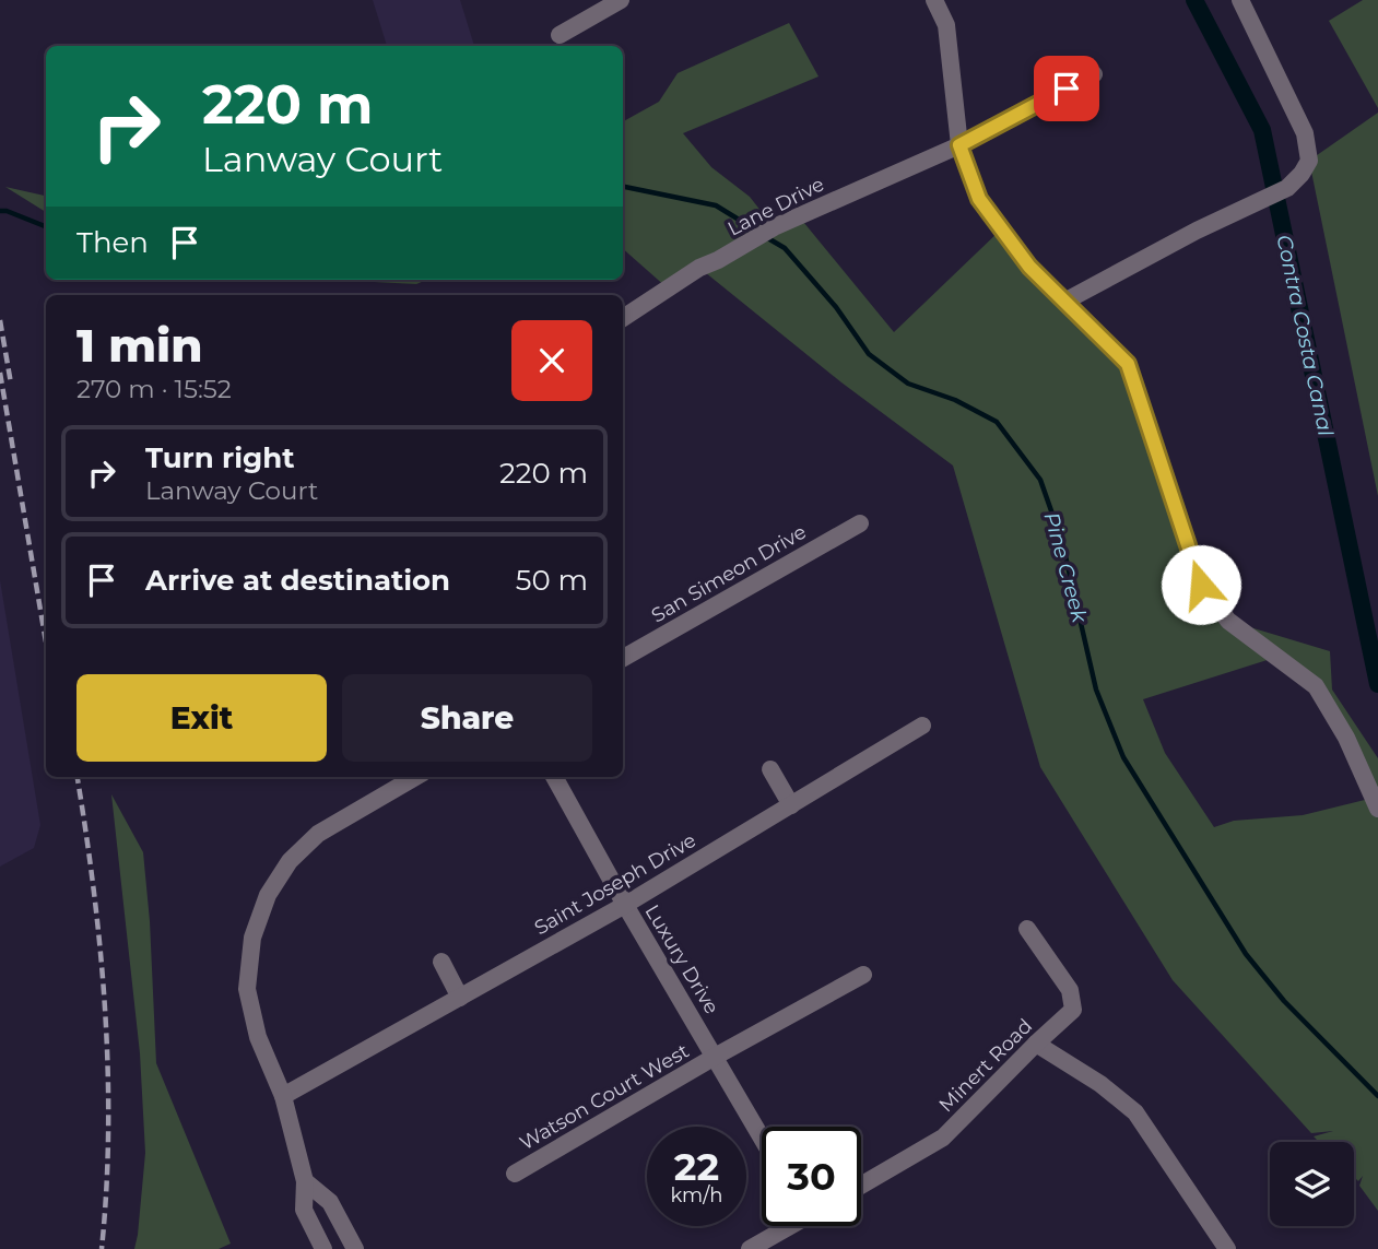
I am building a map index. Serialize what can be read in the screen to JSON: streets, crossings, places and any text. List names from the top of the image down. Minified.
{"streets":{"street":["Lane Drive","San Simeon Drive","Saint Joseph Drive","Luxury Drive","Minert Road","Watson Court West"]},"crossings":[["Saint Joseph Drive","Luxury Drive"],["Luxury Drive","Watson Court West"]],"water":["Contra Costa Canal","Pine Creek"],"page":{"turn":["220 m","Lanway Court"],"then":"Then","heading":["1 min","270 m · 15:52"],"list":[{"name":"Turn right","note":"Lanway Court","value":"220 m"},{"name":"Arrive at destination","value":"50 m"}],"buttons":["Exit","Share"],"speed":"22 km/h","limit":"30"}}
